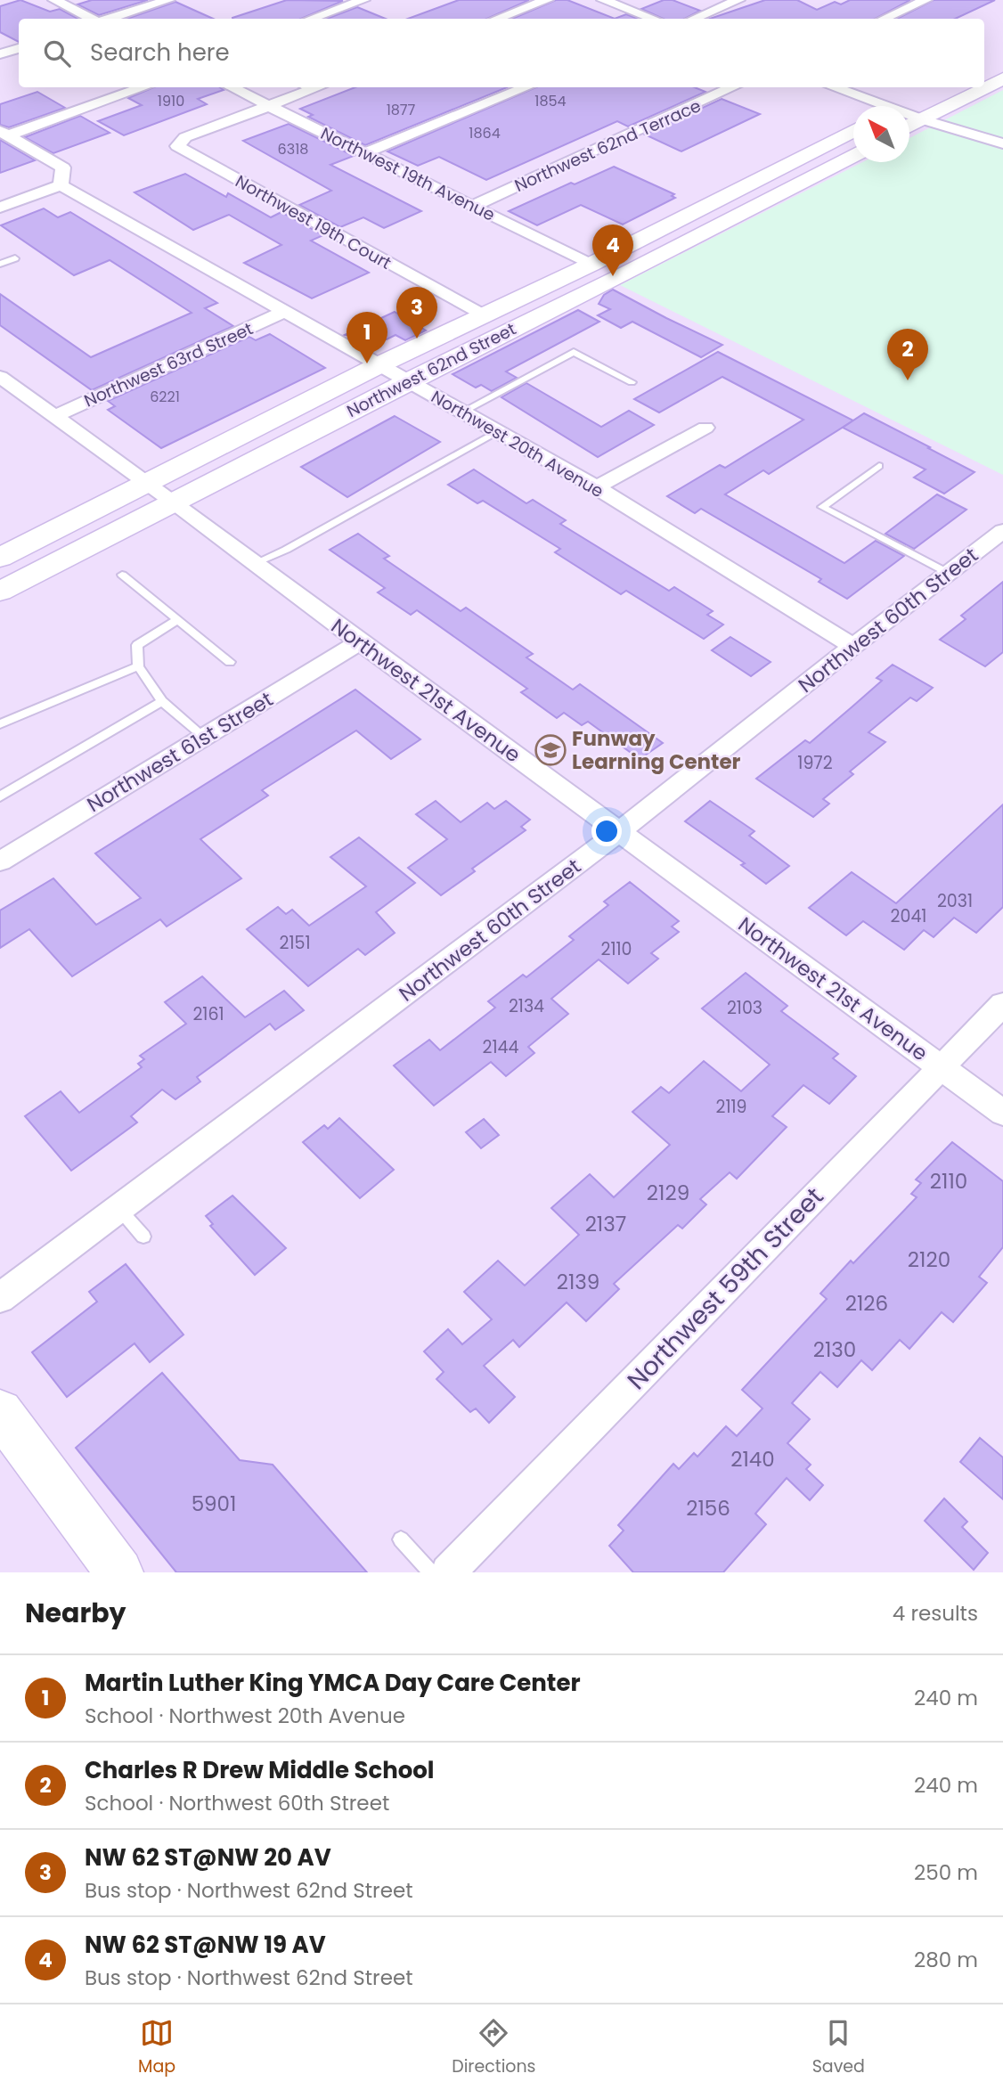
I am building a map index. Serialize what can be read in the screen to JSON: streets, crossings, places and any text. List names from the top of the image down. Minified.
{"streets":{"main road":["Northwest 62nd Street"],"street":["Northwest 62nd Terrace","Northwest 19th Avenue","Northwest 19th Court","Northwest 63rd Street","Northwest 20th Avenue","Northwest 60th Street","Northwest 21st Avenue","Northwest 61st Street","Northwest 59th Street"]},"crossings":[["Northwest 62nd Terrace","Northwest 19th Avenue"],["Northwest 19th Avenue","Northwest 19th Court"],["Northwest 19th Avenue","Northwest 62nd Street"],["Northwest 19th Court","Northwest 62nd Street"],["Northwest 63rd Street","Northwest 20th Avenue"],["Northwest 63rd Street","Northwest 21st Avenue"],["Northwest 62nd Street","Northwest 20th Avenue"],["Northwest 62nd Street","Northwest 21st Avenue"],["Northwest 20th Avenue","Northwest 60th Street"],["Northwest 60th Street","Northwest 21st Avenue"],["Northwest 21st Avenue","Northwest 61st Street"],["Northwest 21st Avenue","Northwest 59th Street"]],"places":{"school or university":["Funway Learning Center"]},"house_numbers":["1910","1854","1877","1864","6318","6221","1972","2031","2041","2151","2110","2134","2103","2161","2144","2119","2110","2129","2137","2120","2139","2126","2130","2140","5901","2156"],"north":"top left","page":{"search":"Search here","pins":["4","3","1","2"],"heading":["Nearby","4 results"],"list":[{"mark":"1","name":"Martin Luther King YMCA Day Care Center","note":"School · Northwest 20th Avenue","value":"240 m"},{"mark":"2","name":"Charles R Drew Middle School","note":"School · Northwest 60th Street","value":"240 m"},{"mark":"3","name":"NW 62 ST@NW 20 AV","note":"Bus stop · Northwest 62nd Street","value":"250 m"},{"mark":"4","name":"NW 62 ST@NW 19 AV","note":"Bus stop · Northwest 62nd Street","value":"280 m"}],"nav":["Map","Directions","Saved"]}}
